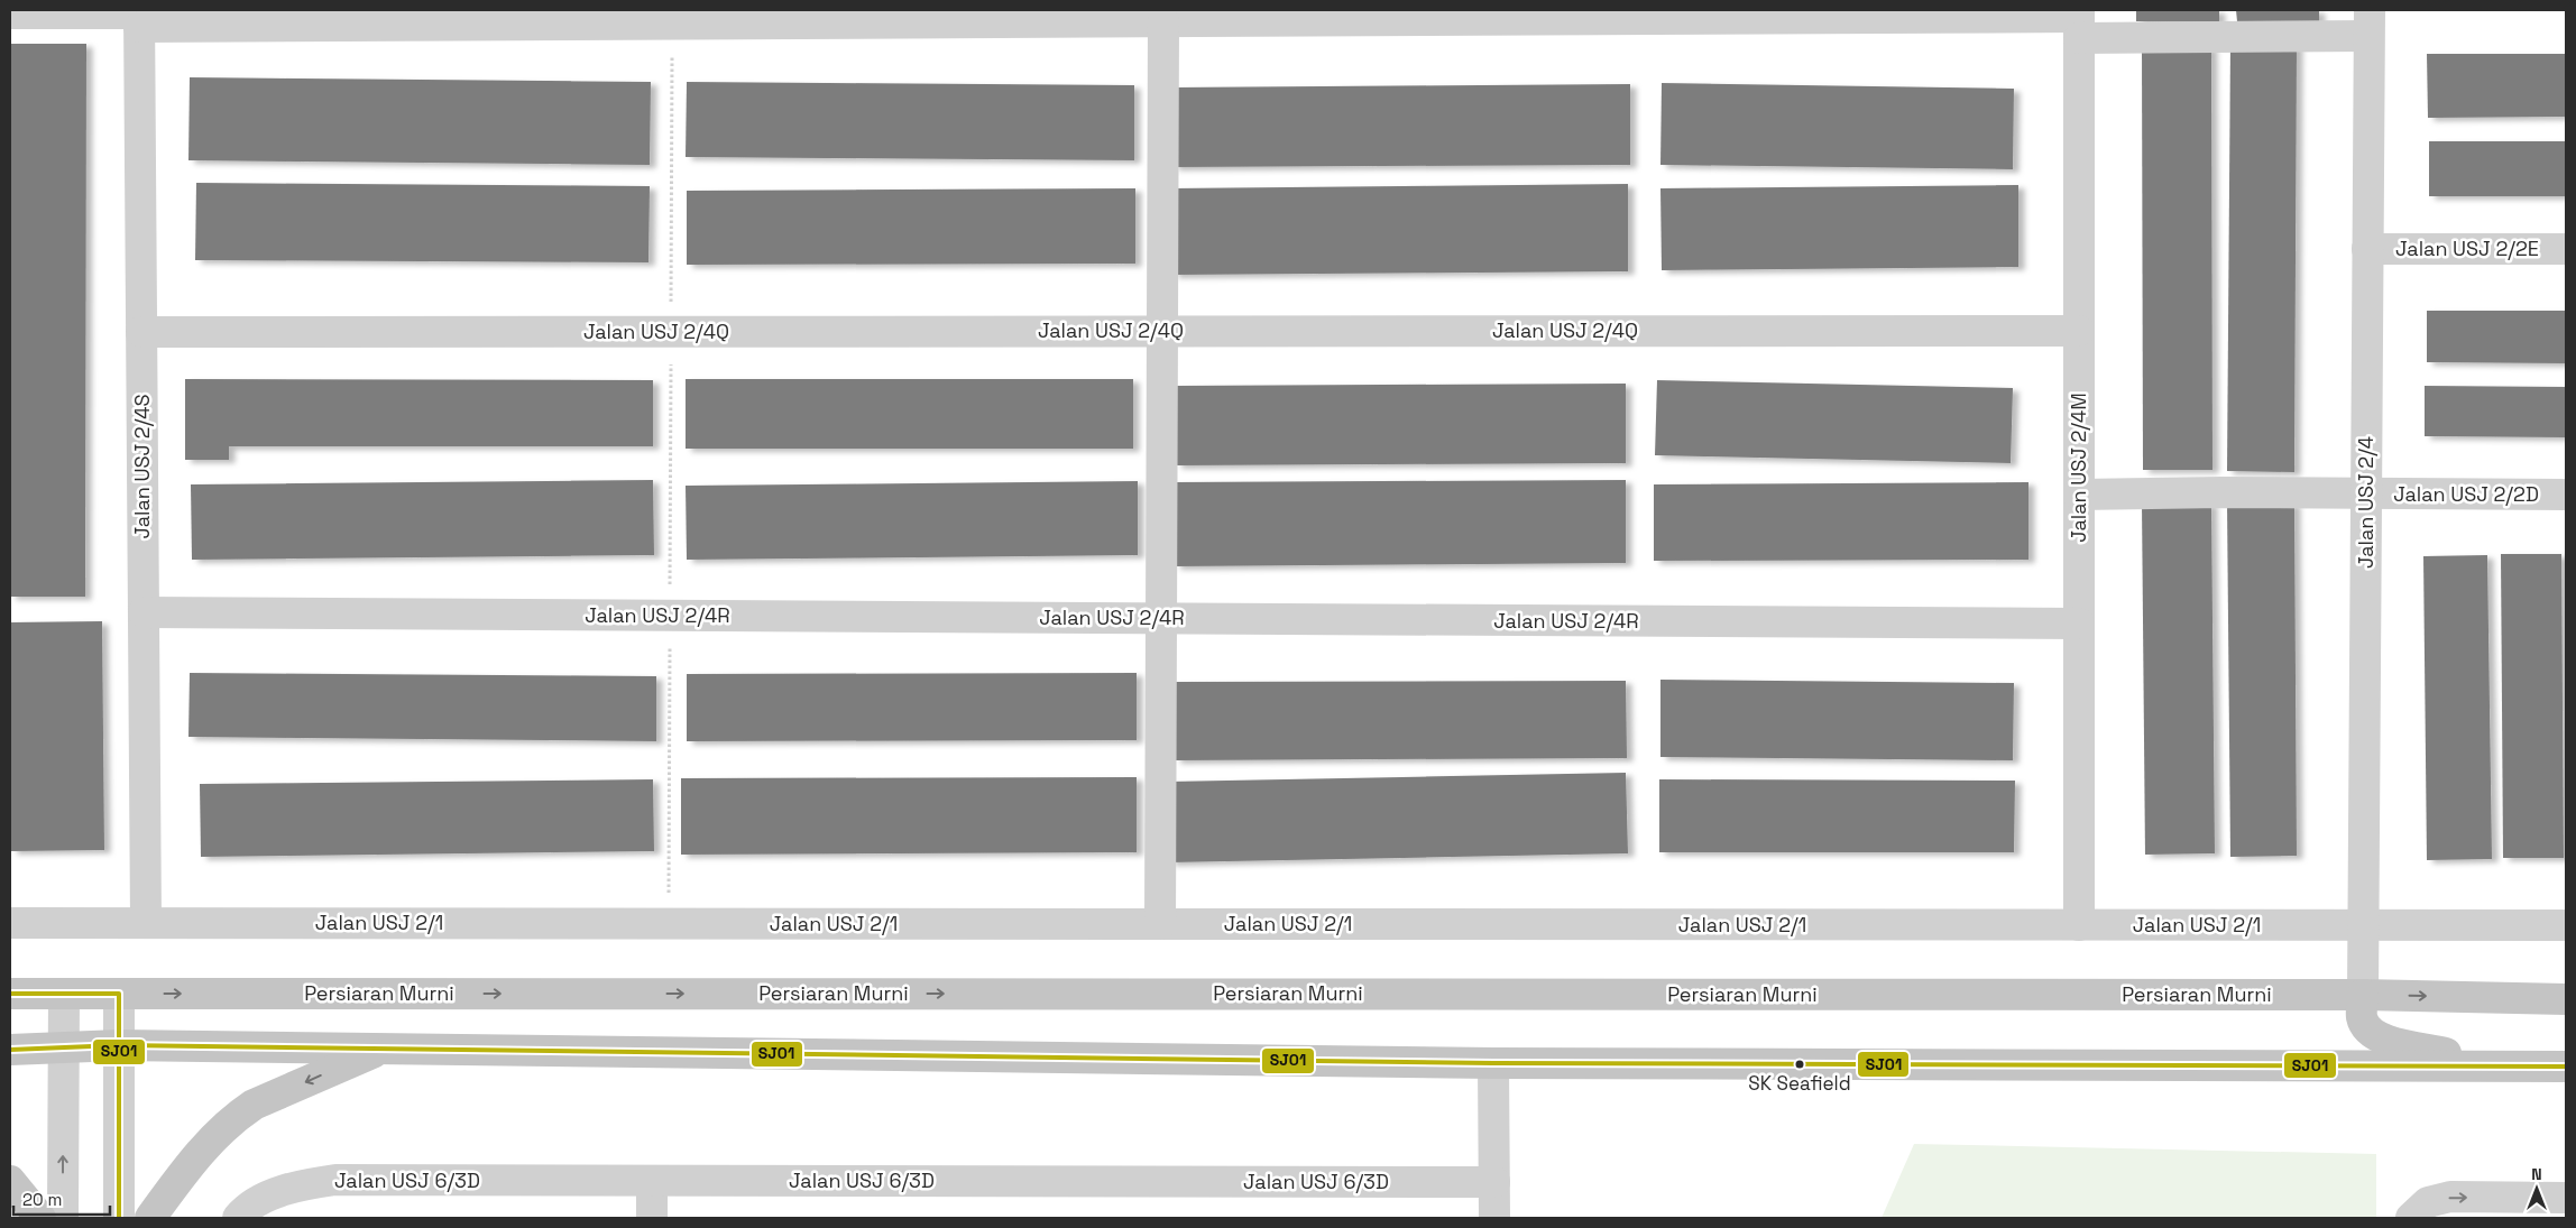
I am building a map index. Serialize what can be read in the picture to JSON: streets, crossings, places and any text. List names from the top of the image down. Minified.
{"streets":{"main road":["Persiaran Murni"],"street":["Jalan USJ 2/2E","Jalan USJ 2/4Q","Jalan USJ 2/4S","Jalan USJ 2/4M","Jalan USJ 2/2D","Jalan USJ 2/4","Jalan USJ 2/4R","Jalan USJ 2/1","Jalan USJ 6/3D"]},"crossings":[["Jalan USJ 2/2E","Jalan USJ 2/4"],["Jalan USJ 2/4Q","Jalan USJ 2/4S"],["Jalan USJ 2/4Q","Jalan USJ 2/4M"],["Jalan USJ 2/4S","Jalan USJ 2/4R"],["Jalan USJ 2/4S","Jalan USJ 2/1"],["Jalan USJ 2/4M","Jalan USJ 2/2D"],["Jalan USJ 2/4M","Jalan USJ 2/4R"],["Jalan USJ 2/4M","Jalan USJ 2/1"],["Jalan USJ 2/2D","Jalan USJ 2/4"],["Jalan USJ 2/4","Jalan USJ 2/1"],["Jalan USJ 2/4","Persiaran Murni"]],"places":["SK Seafield"],"lines":["transit line SJ01"],"scale_bar":"20 m","north":"top"}
